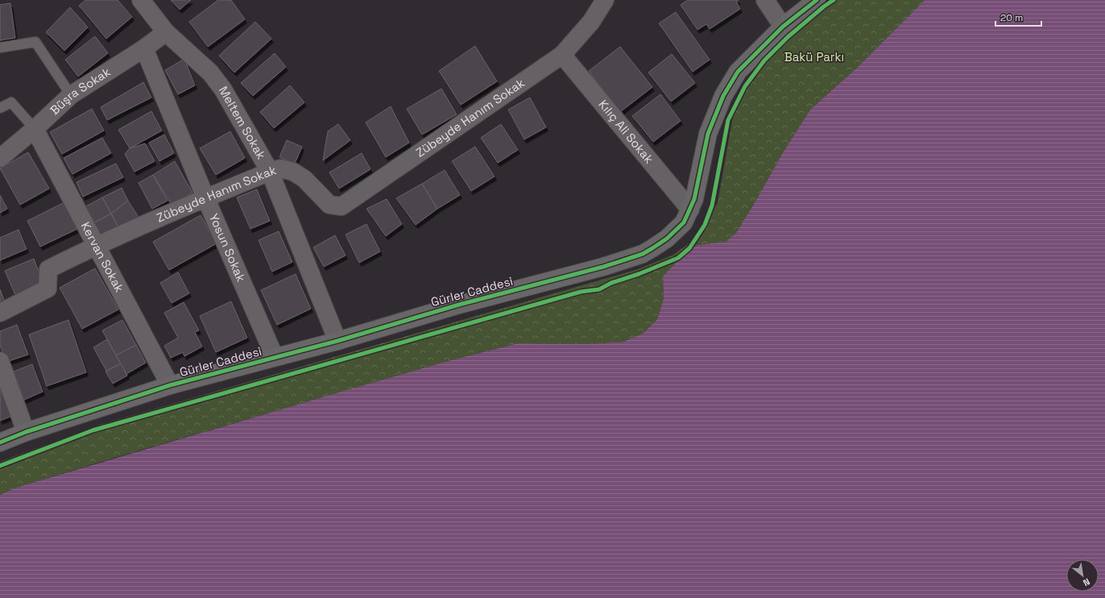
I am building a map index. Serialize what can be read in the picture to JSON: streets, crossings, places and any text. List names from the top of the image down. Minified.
{"streets":{"street":["Büşra Sokak","Zübeyde Hanım Sokak","Meltem Sokak","Kılıç Ali Sokak","Yosun Sokak","Kervan Sokak","Gürler Caddesi"]},"crossings":[["Büşra Sokak","Meltem Sokak"],["Büşra Sokak","Yosun Sokak"],["Büşra Sokak","Kervan Sokak"],["Zübeyde Hanım Sokak","Meltem Sokak"],["Zübeyde Hanım Sokak","Kılıç Ali Sokak"],["Zübeyde Hanım Sokak","Yosun Sokak"],["Zübeyde Hanım Sokak","Kervan Sokak"],["Meltem Sokak","Gürler Caddesi"],["Kılıç Ali Sokak","Gürler Caddesi"],["Yosun Sokak","Gürler Caddesi"],["Kervan Sokak","Gürler Caddesi"]],"parks":["Bakü Parkı"],"scale_bar":"20 m","north":"bottom right"}
